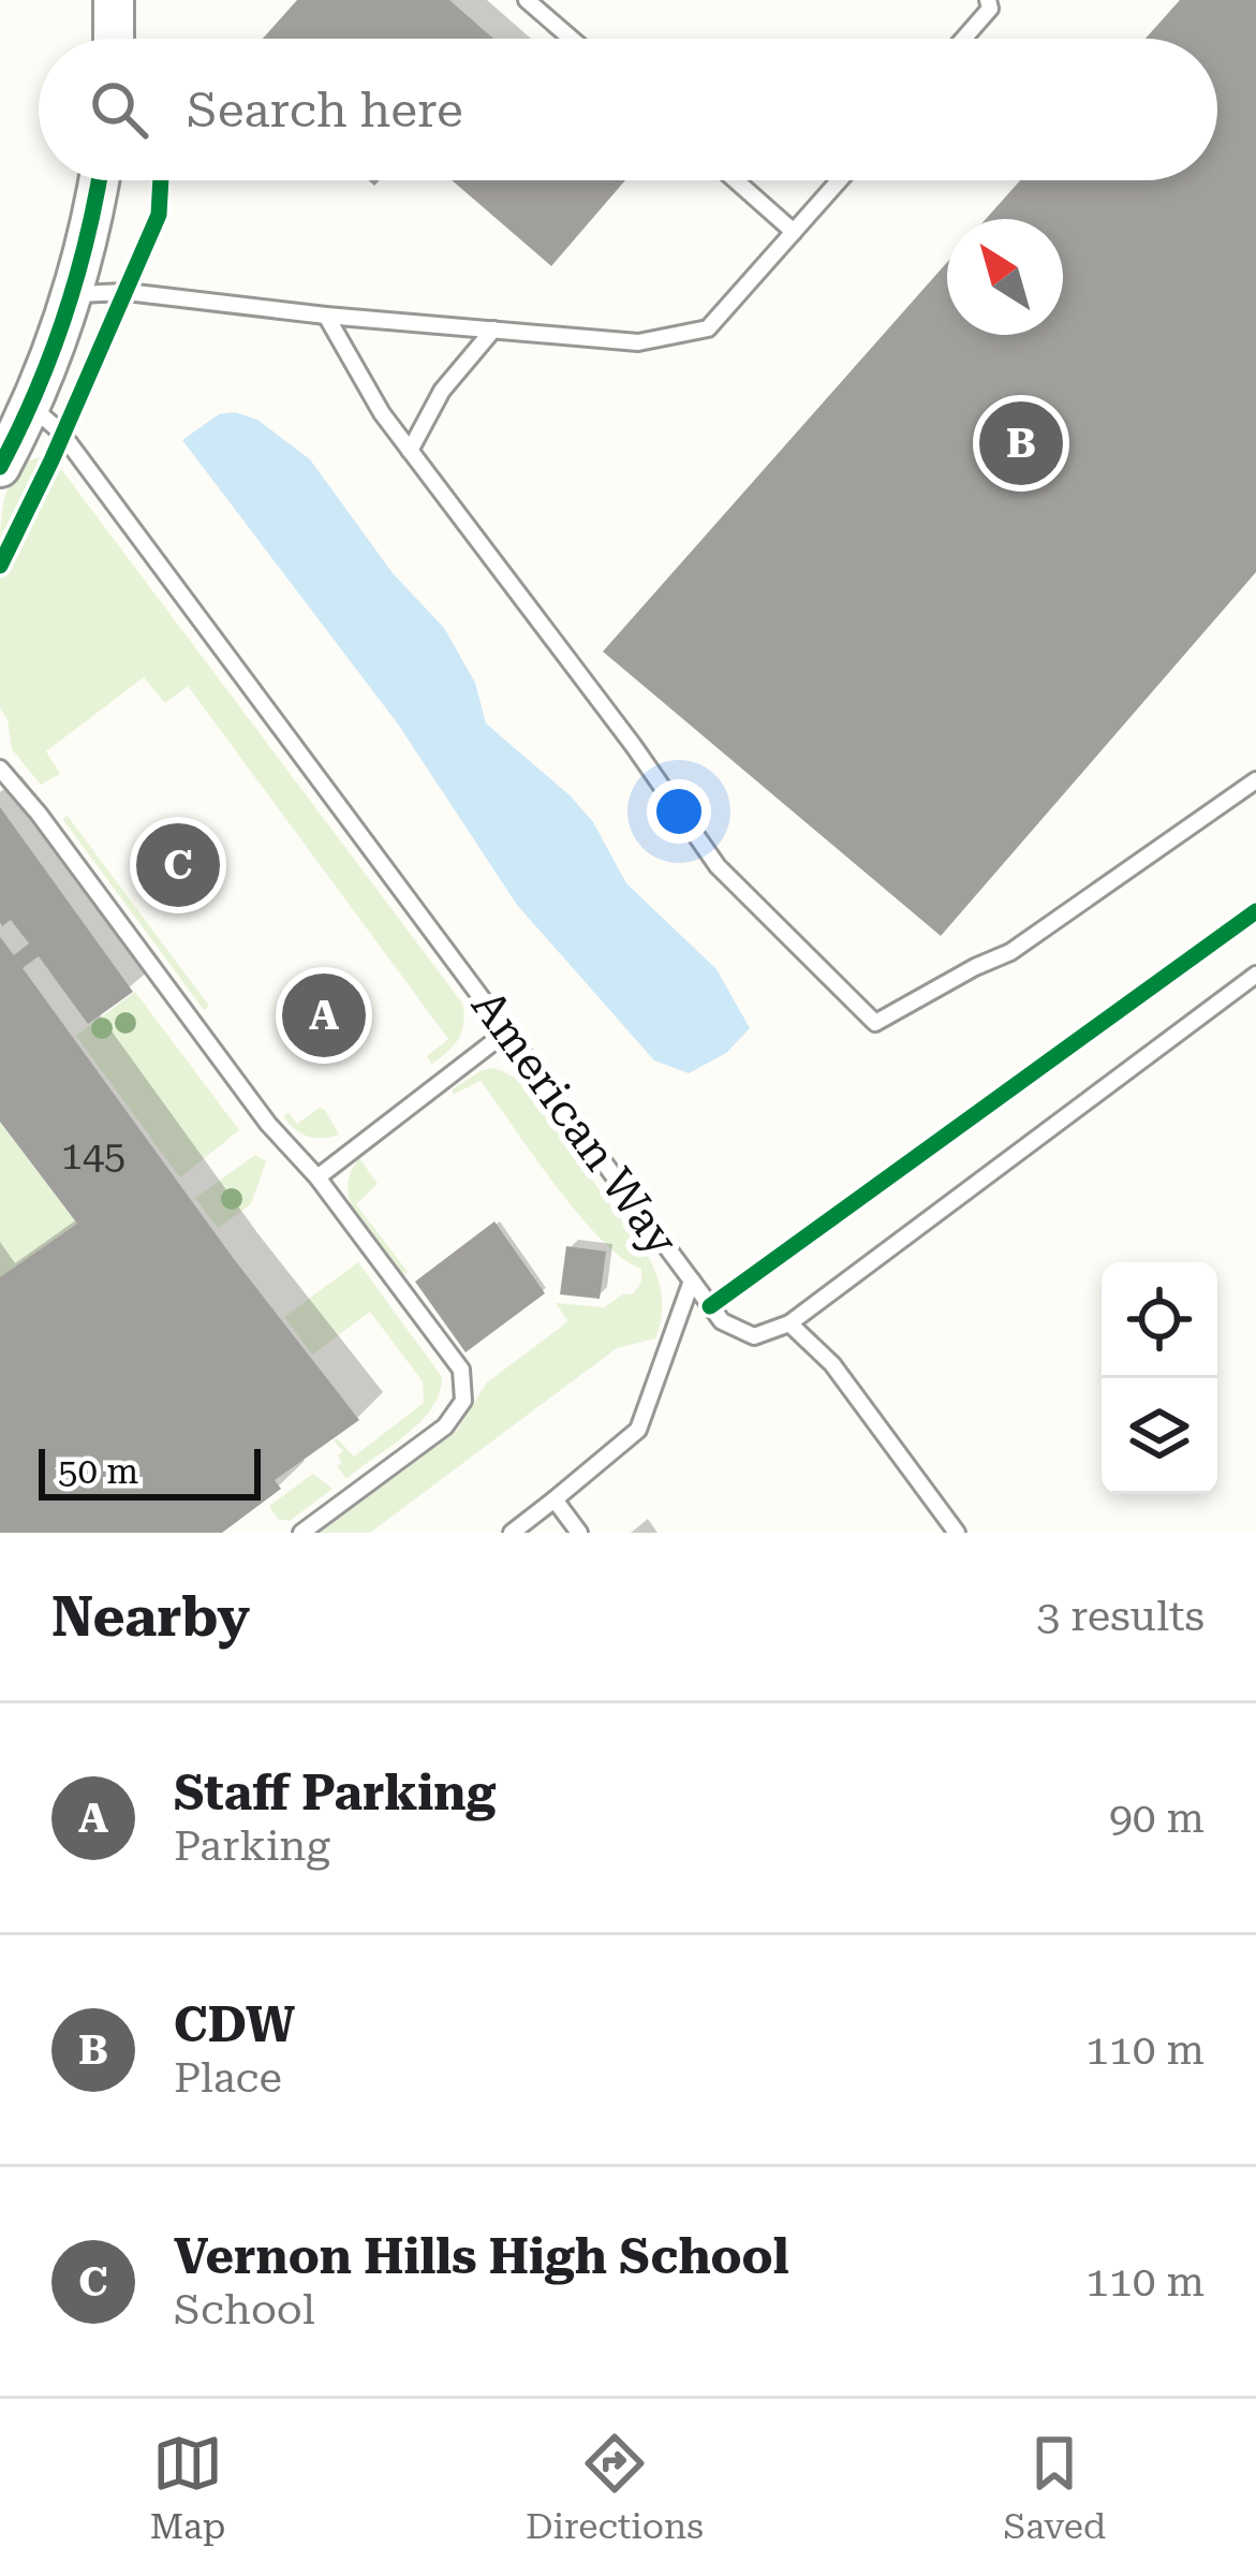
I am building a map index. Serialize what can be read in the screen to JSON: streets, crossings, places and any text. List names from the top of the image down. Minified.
{"streets":{"lane":["American Way"]},"house_numbers":["145"],"scale_bar":"50 m","north":"top left","page":{"search":"Search here","pins":["B","C","A"],"scale":"50 m","heading":["Nearby","3 results"],"list":[{"mark":"A","name":"Staff Parking","note":"Parking","value":"90 m"},{"mark":"B","name":"CDW","note":"Place","value":"110 m"},{"mark":"C","name":"Vernon Hills High School","note":"School","value":"110 m"}],"nav":["Map","Directions","Saved"]}}
